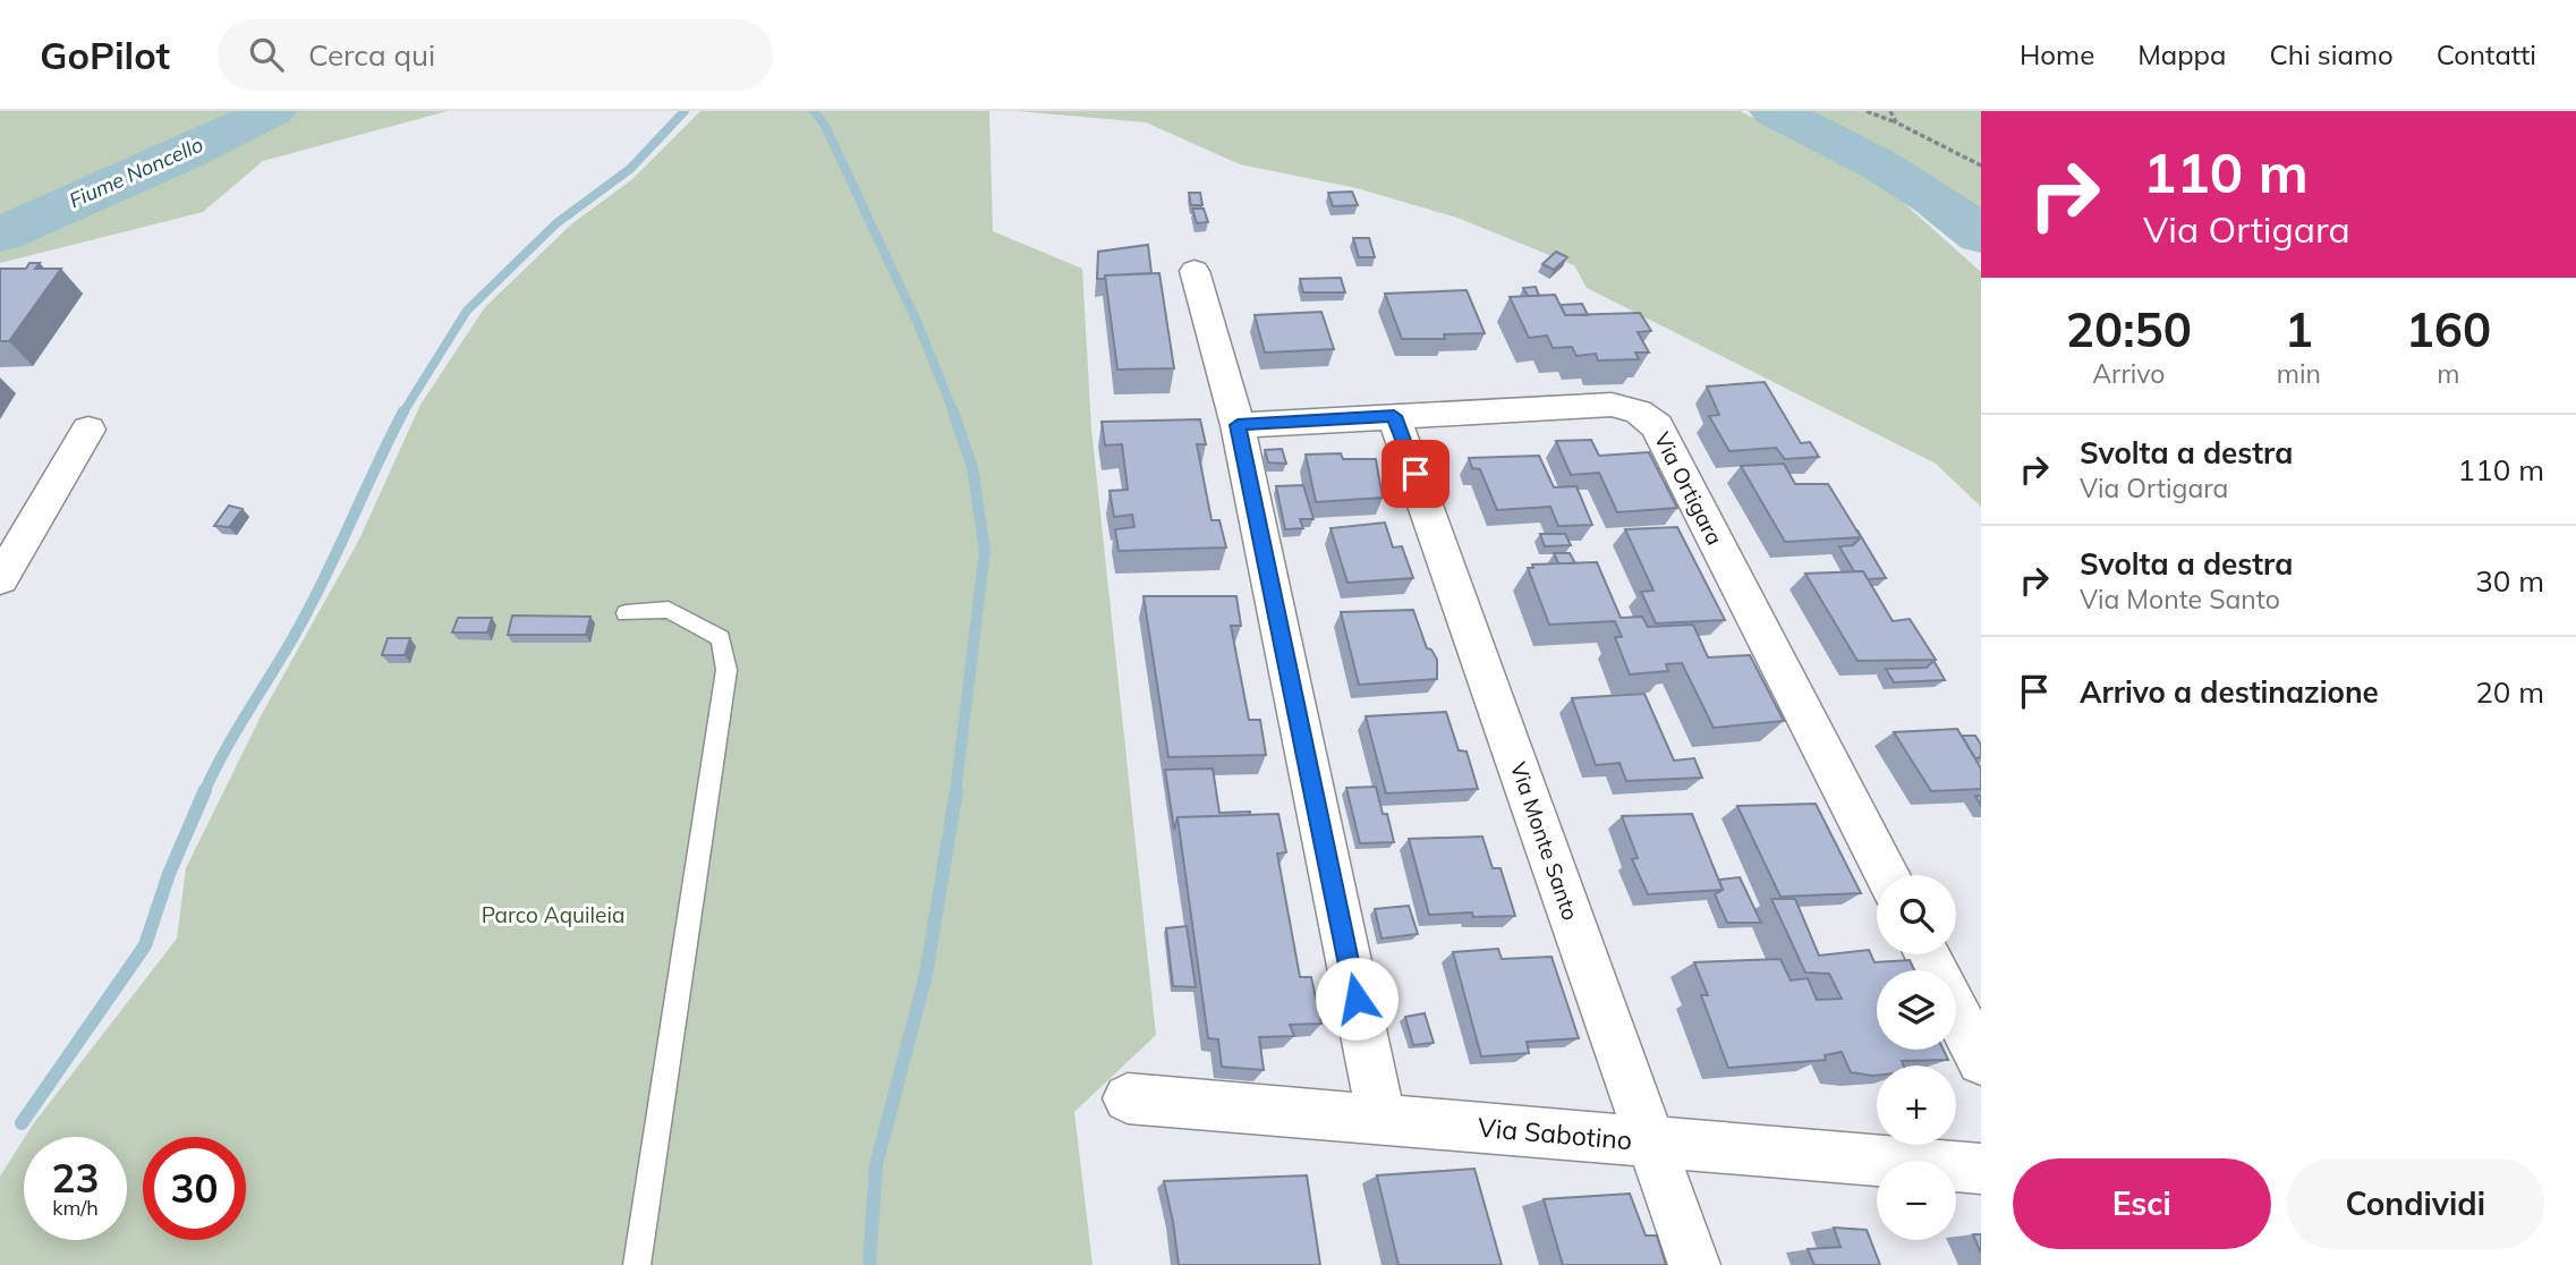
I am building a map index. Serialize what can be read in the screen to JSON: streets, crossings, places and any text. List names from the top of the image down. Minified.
{"streets":{"street":["Via Ortigara","Via Monte Santo","Via Sabotino"]},"crossings":[["Via Ortigara","Via Monte Santo"],["Via Monte Santo","Via Sabotino"]],"water":["Fiume Noncello"],"parks":["Parco Aquileia"],"page":{"header":"GoPilot","search":"Cerca qui","nav":["Home","Mappa","Chi siamo","Contatti"],"turn":["110 m","Via Ortigara"],"eta":["20:50","Arrivo","1","min","160","m"],"list":[{"name":"Svolta a destra","note":"Via Ortigara","value":"110 m"},{"name":"Svolta a destra","note":"Via Monte Santo","value":"30 m"},{"name":"Arrivo a destinazione","value":"20 m"}],"map_buttons":["+","−"],"speed":"23 km/h","limit":"30","buttons":["Esci","Condividi"]}}
